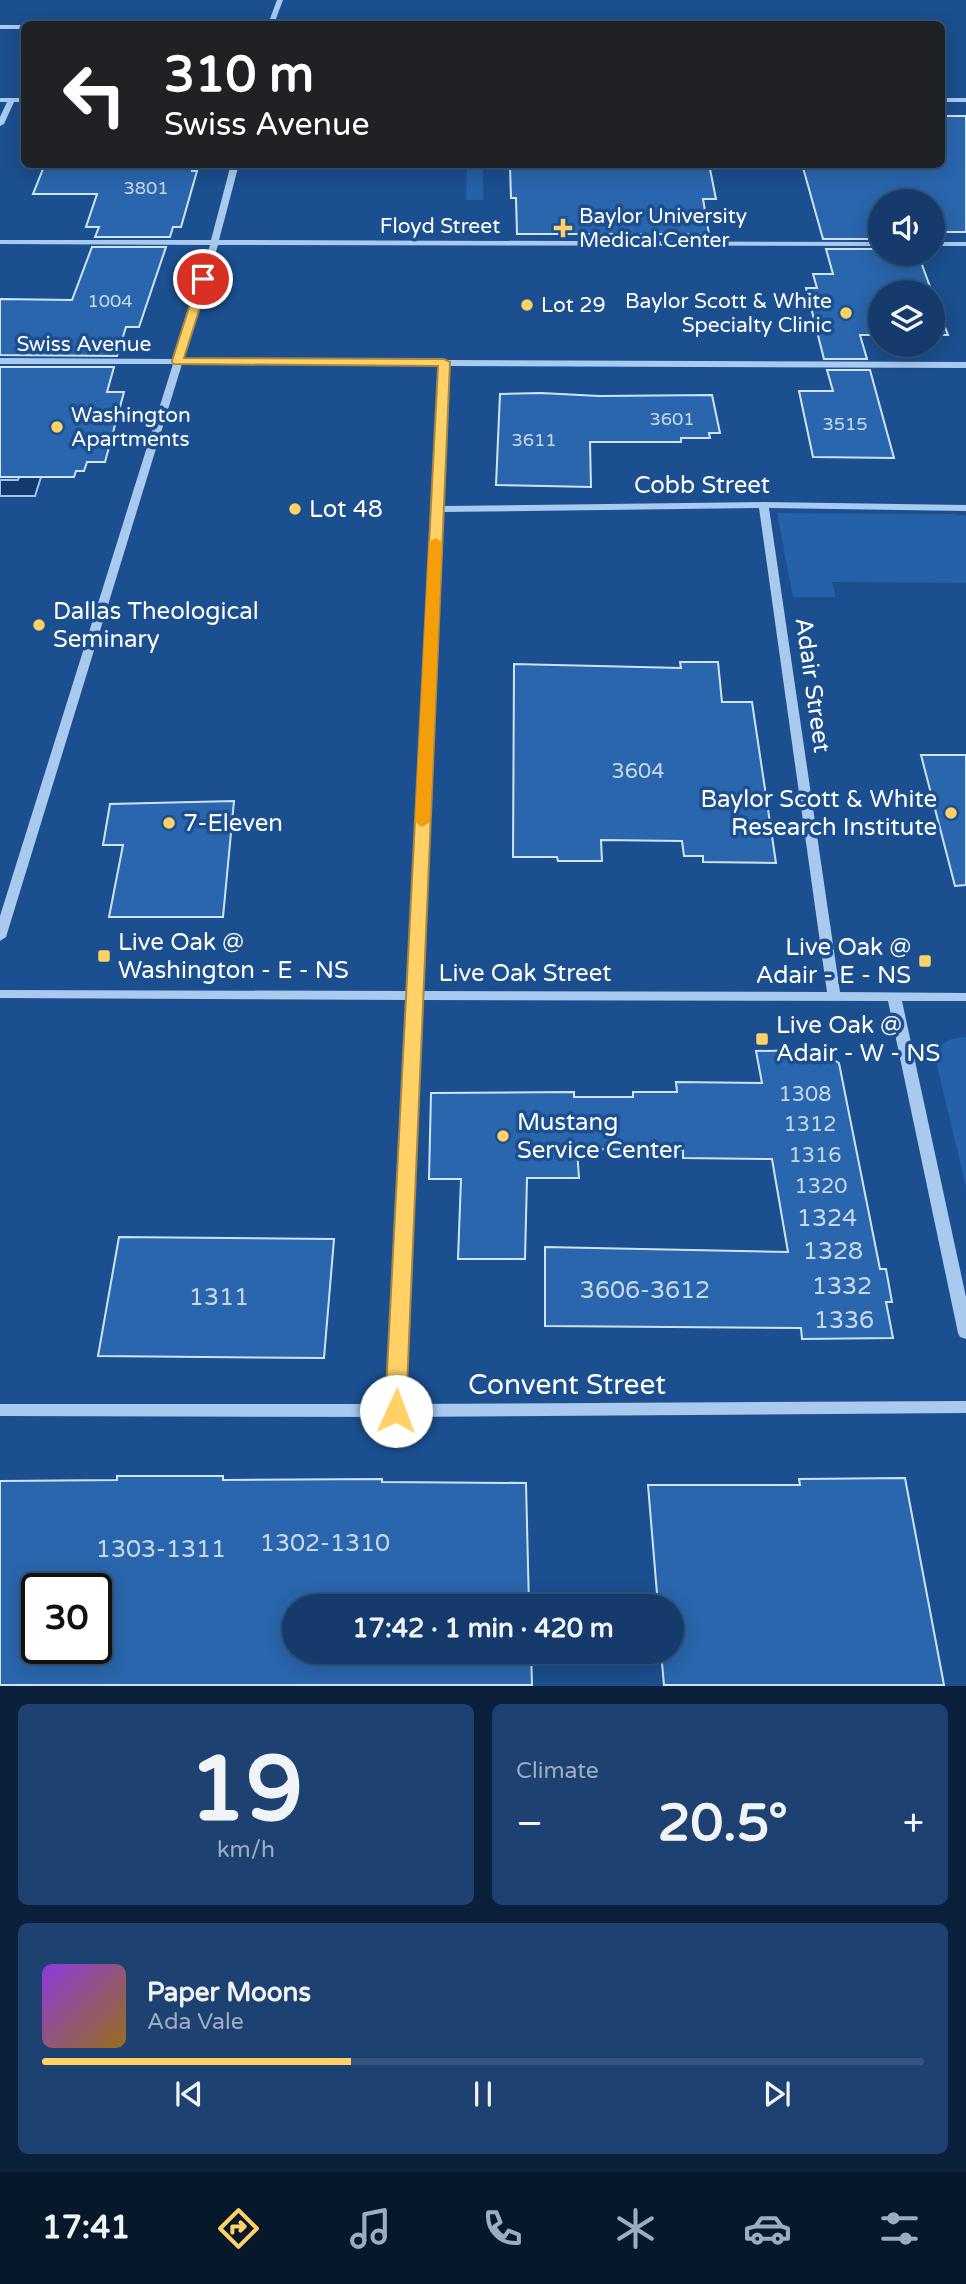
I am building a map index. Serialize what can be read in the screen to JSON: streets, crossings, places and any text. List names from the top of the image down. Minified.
{"streets":{"street":["Floyd Street","Swiss Avenue","Cobb Street","Adair Street","Live Oak Street","Convent Street"]},"crossings":[["Cobb Street","Adair Street"],["Adair Street","Live Oak Street"]],"places":{"health":["Baylor University Medical Center"],"other":["Lot 29","Baylor Scott & White Specialty Clinic","Washington Apartments","Lot 48","Dallas Theological Seminary","Baylor Scott & White Research Institute","7-Eleven","Mustang Service Center"],"transit":["Live Oak @ Washington - E - NS","Live Oak @ Adair - E - NS","Live Oak @ Adair - W - NS"]},"house_numbers":["3801","1004","3601","3515","3611","3604","1308","1312","1316","1320","1324","1328","1332","3606-3612","1311","1336","1302-1310","1303-1311"],"page":{"turn":["310 m","Swiss Avenue"],"limit":"30","trip":"17:42 · 1 min · 420 m","tile":[["19","km/h"],"Climate"],"heat":["−","20.5°","+"],"song":["Paper Moons","Ada Vale"],"tabs":"17:41"}}
